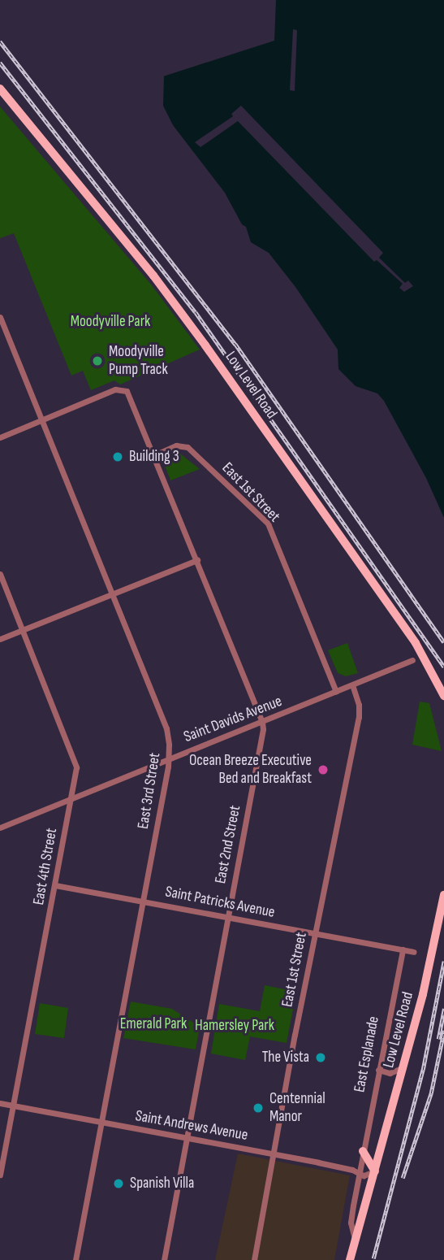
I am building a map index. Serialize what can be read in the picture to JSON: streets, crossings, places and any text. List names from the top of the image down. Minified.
{"streets":{"main road":["Low Level Road","East Esplanade"],"street":["East 1st Street","Saint Davids Avenue","East 3rd Street","East 2nd Street","East 4th Street","Saint Patricks Avenue","Saint Andrews Avenue"]},"crossings":[["Low Level Road","East Esplanade"],["East 1st Street","Saint Davids Avenue"],["East 1st Street","Saint Patricks Avenue"],["East 1st Street","Saint Andrews Avenue"],["Saint Davids Avenue","East 3rd Street"],["Saint Davids Avenue","East 2nd Street"],["Saint Davids Avenue","East 4th Street"],["East 3rd Street","Saint Patricks Avenue"],["East 3rd Street","Saint Andrews Avenue"],["East 2nd Street","Saint Patricks Avenue"],["East 2nd Street","Saint Andrews Avenue"],["East 4th Street","Saint Patricks Avenue"],["East 4th Street","Saint Andrews Avenue"],["Saint Patricks Avenue","East Esplanade"],["East Esplanade","Saint Andrews Avenue"]],"parks":["Moodyville Park","Emerald Park","Hamersley Park"],"places":["Moodyville Pump Track","Building 3","Ocean Breeze Executive Bed and Breakfast","The Vista","Centennial Manor","Spanish Villa"]}
